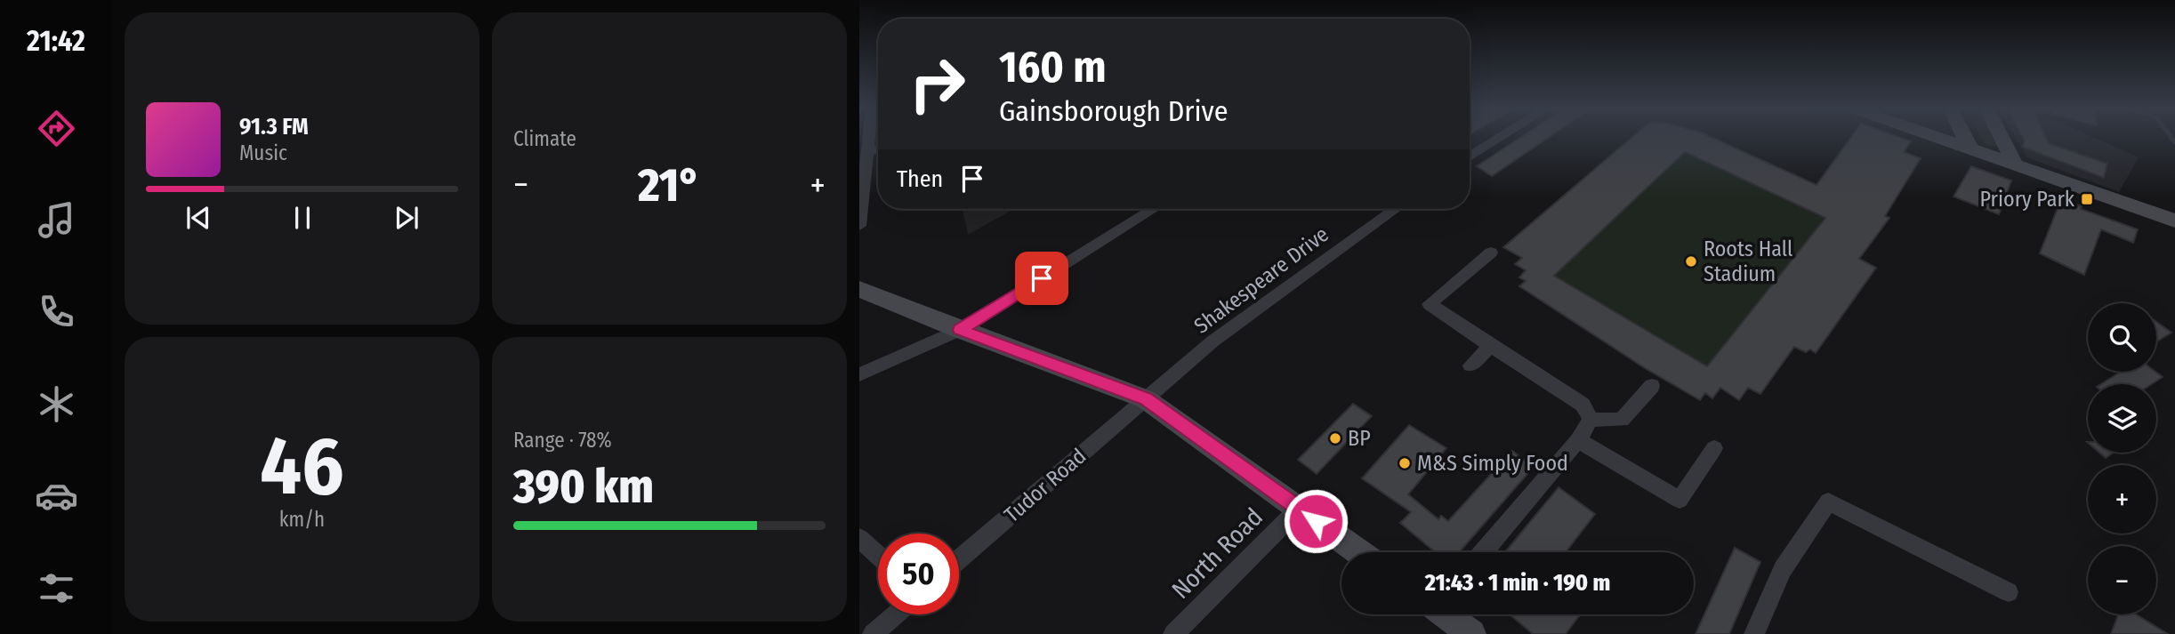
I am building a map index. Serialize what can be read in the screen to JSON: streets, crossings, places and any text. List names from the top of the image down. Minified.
{"streets":{"street":["Shakespeare Drive","Tudor Road","North Road"]},"crossings":[["Shakespeare Drive","Tudor Road"]],"places":{"transit":["Priory Park"],"other":["Roots Hall Stadium","BP","M&S Simply Food"]},"page":{"tabs":"21:42","tile":["Climate",["46","km/h"],["Range · 78%","390 km"]],"turn":["160 m","Gainsborough Drive"],"song":["91.3 FM","Music"],"then":"Then","heat":["−","21°","+"],"map_buttons":["+","−"],"limit":"50","trip":"21:43 · 1 min · 190 m"}}
